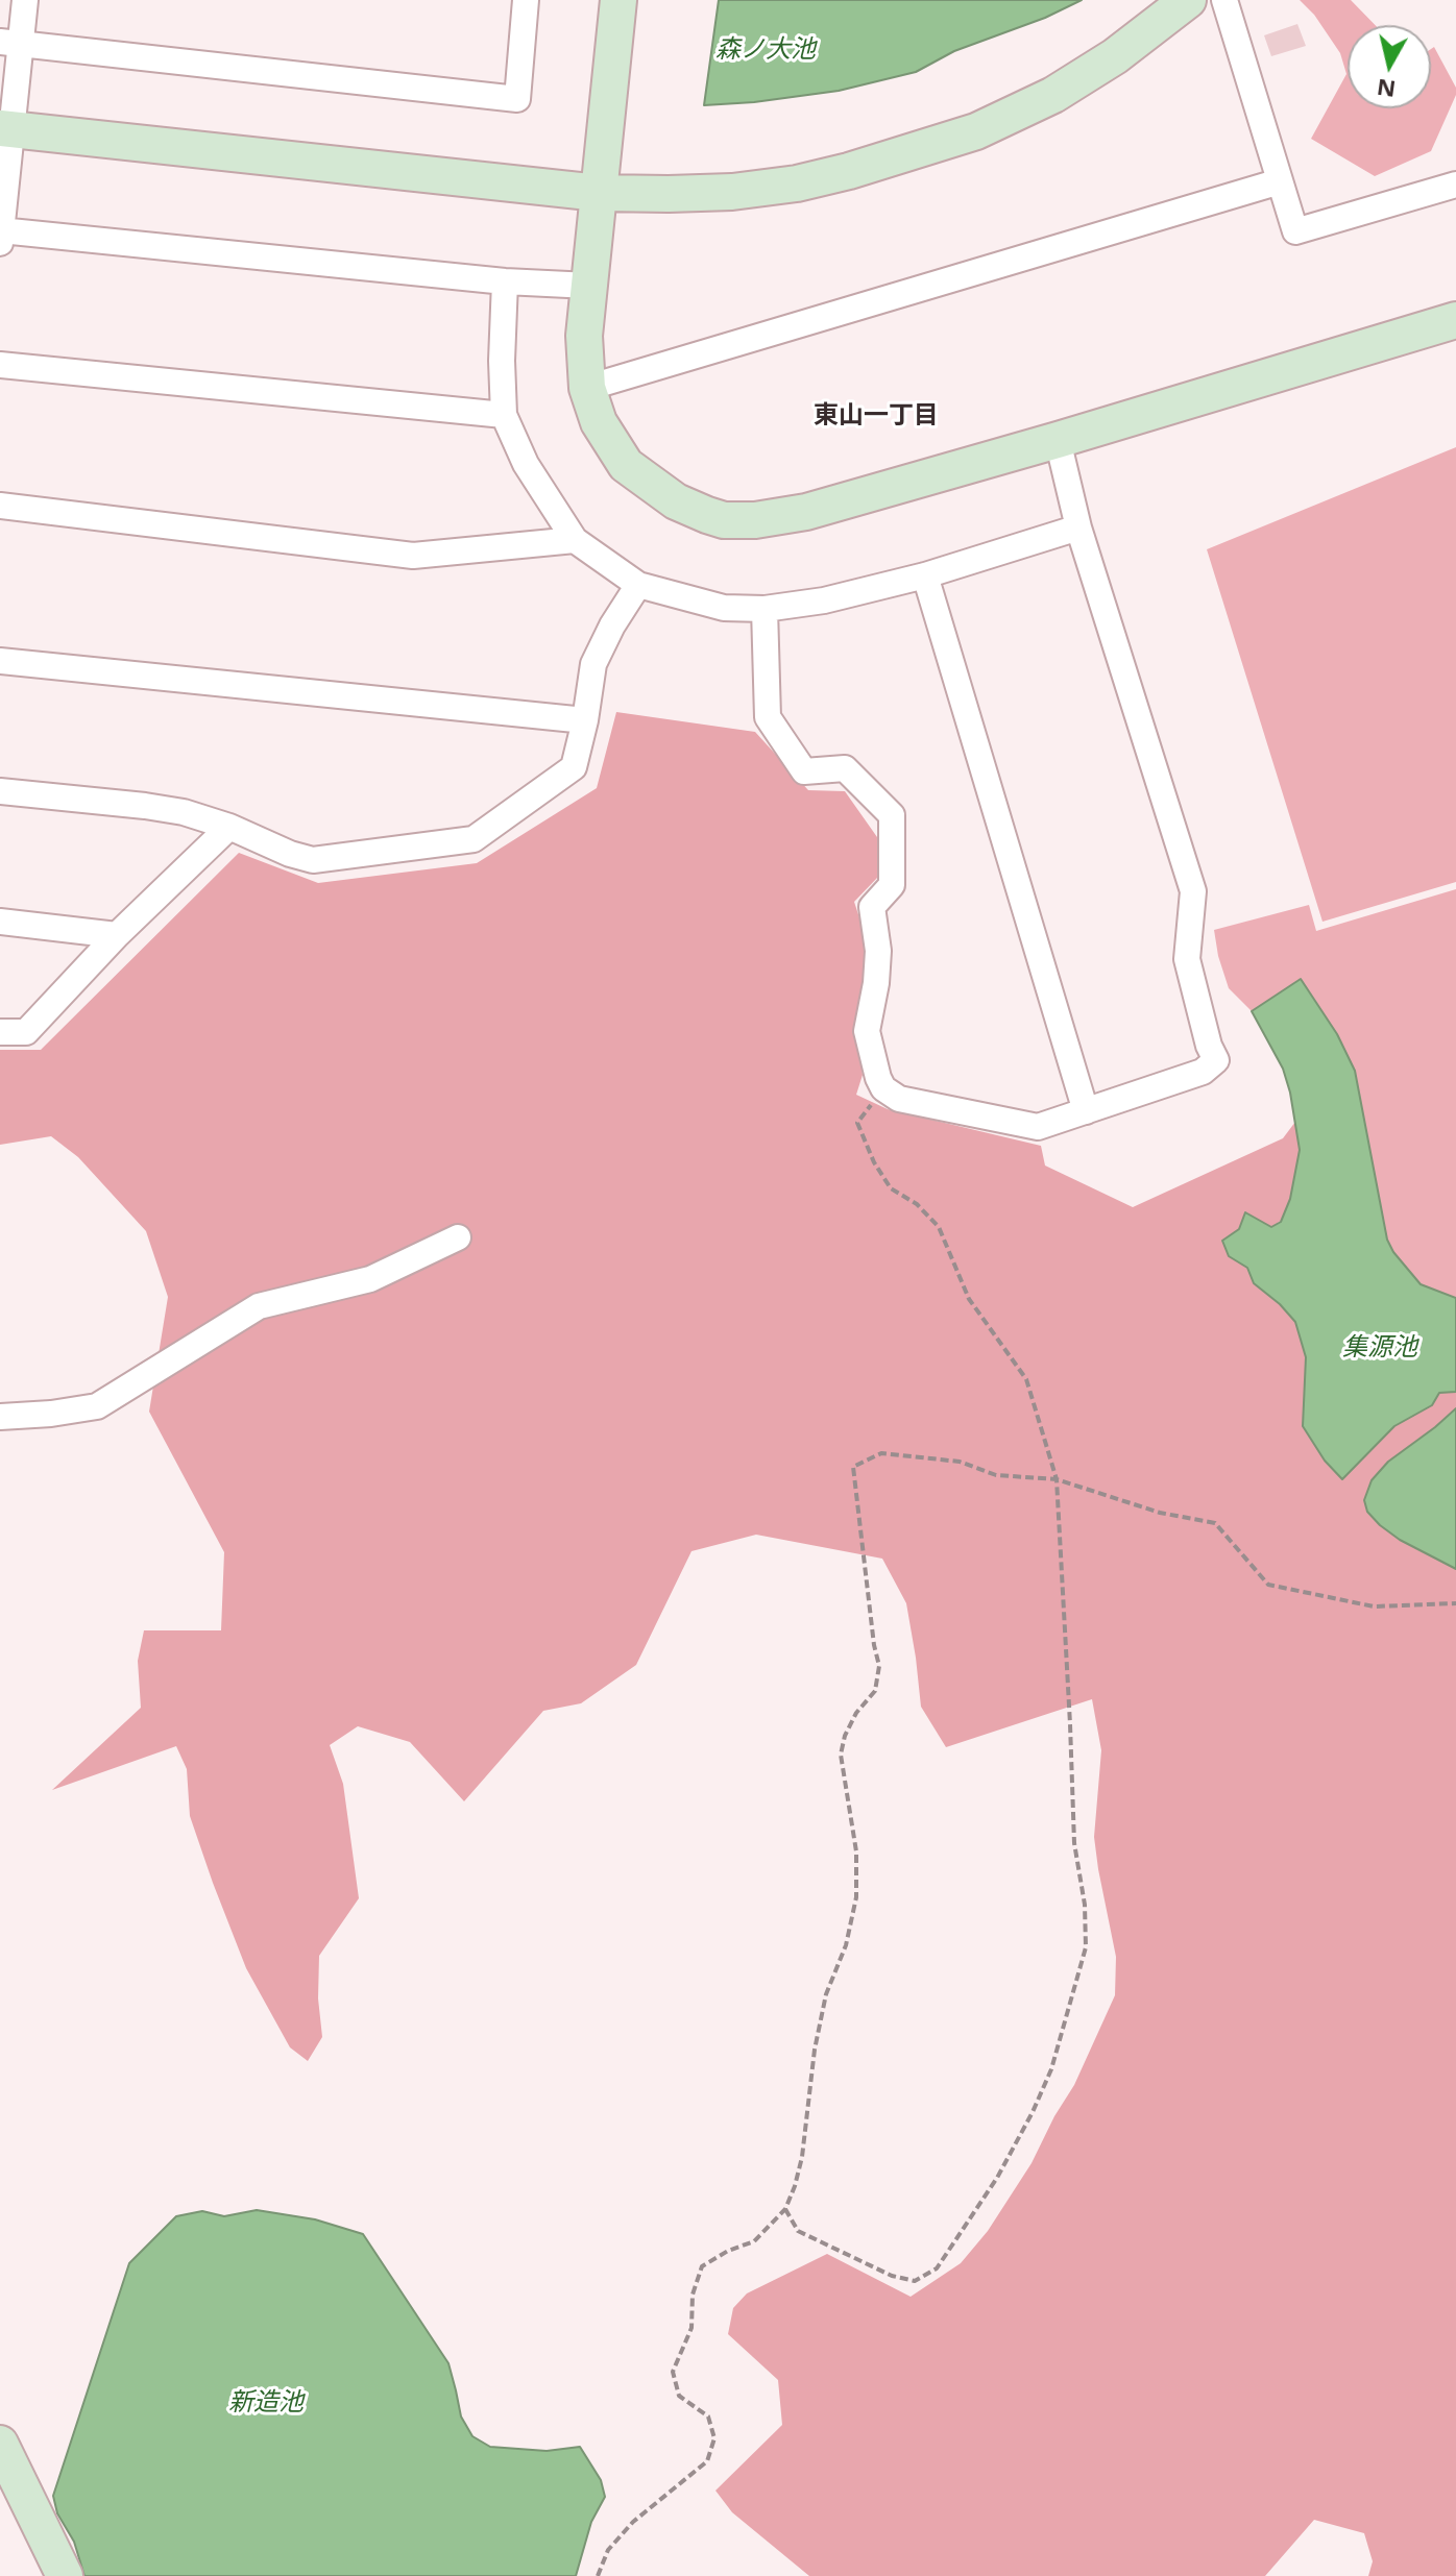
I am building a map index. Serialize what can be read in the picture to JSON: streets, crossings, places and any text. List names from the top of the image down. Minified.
{"districts":["東山一丁目"],"water":["森ノ大池","集源池","新造池"],"north":"bottom"}
